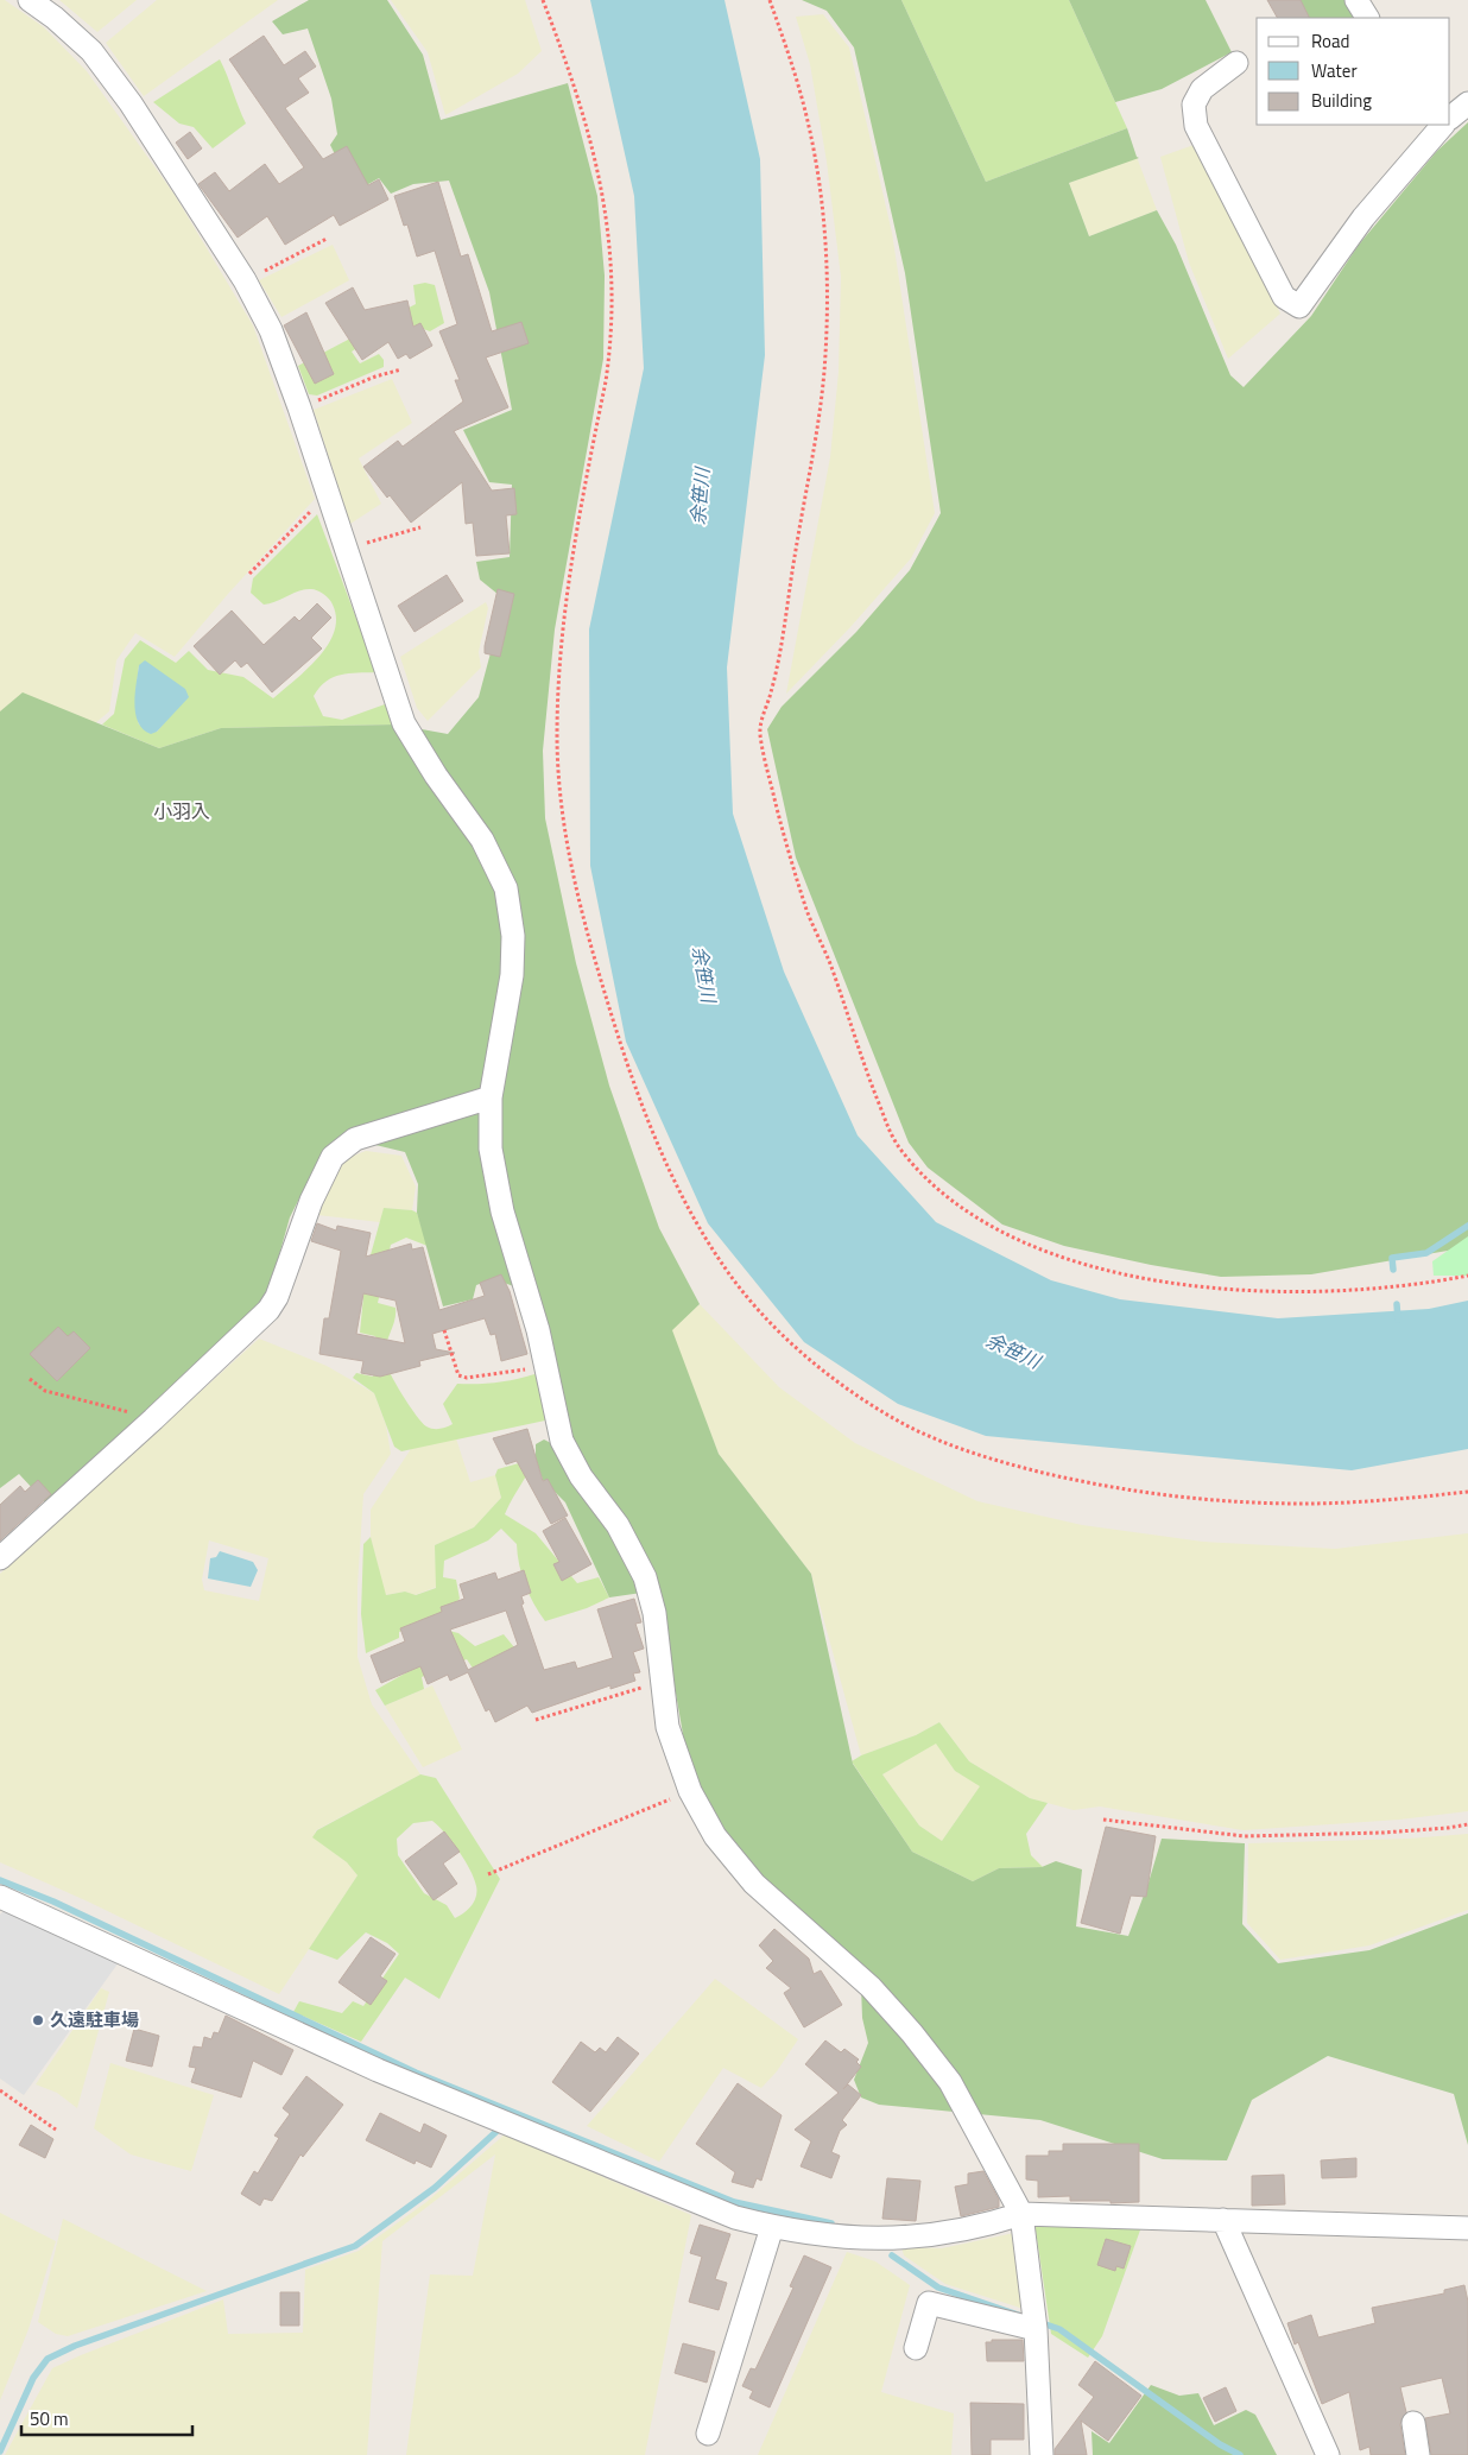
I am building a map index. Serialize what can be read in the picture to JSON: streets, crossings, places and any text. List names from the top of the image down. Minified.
{"districts":["小羽入"],"water":["余笹川"],"places":["久遠駐車場"],"legend":["Road","Water","Building"],"scale_bar":"50 m"}
